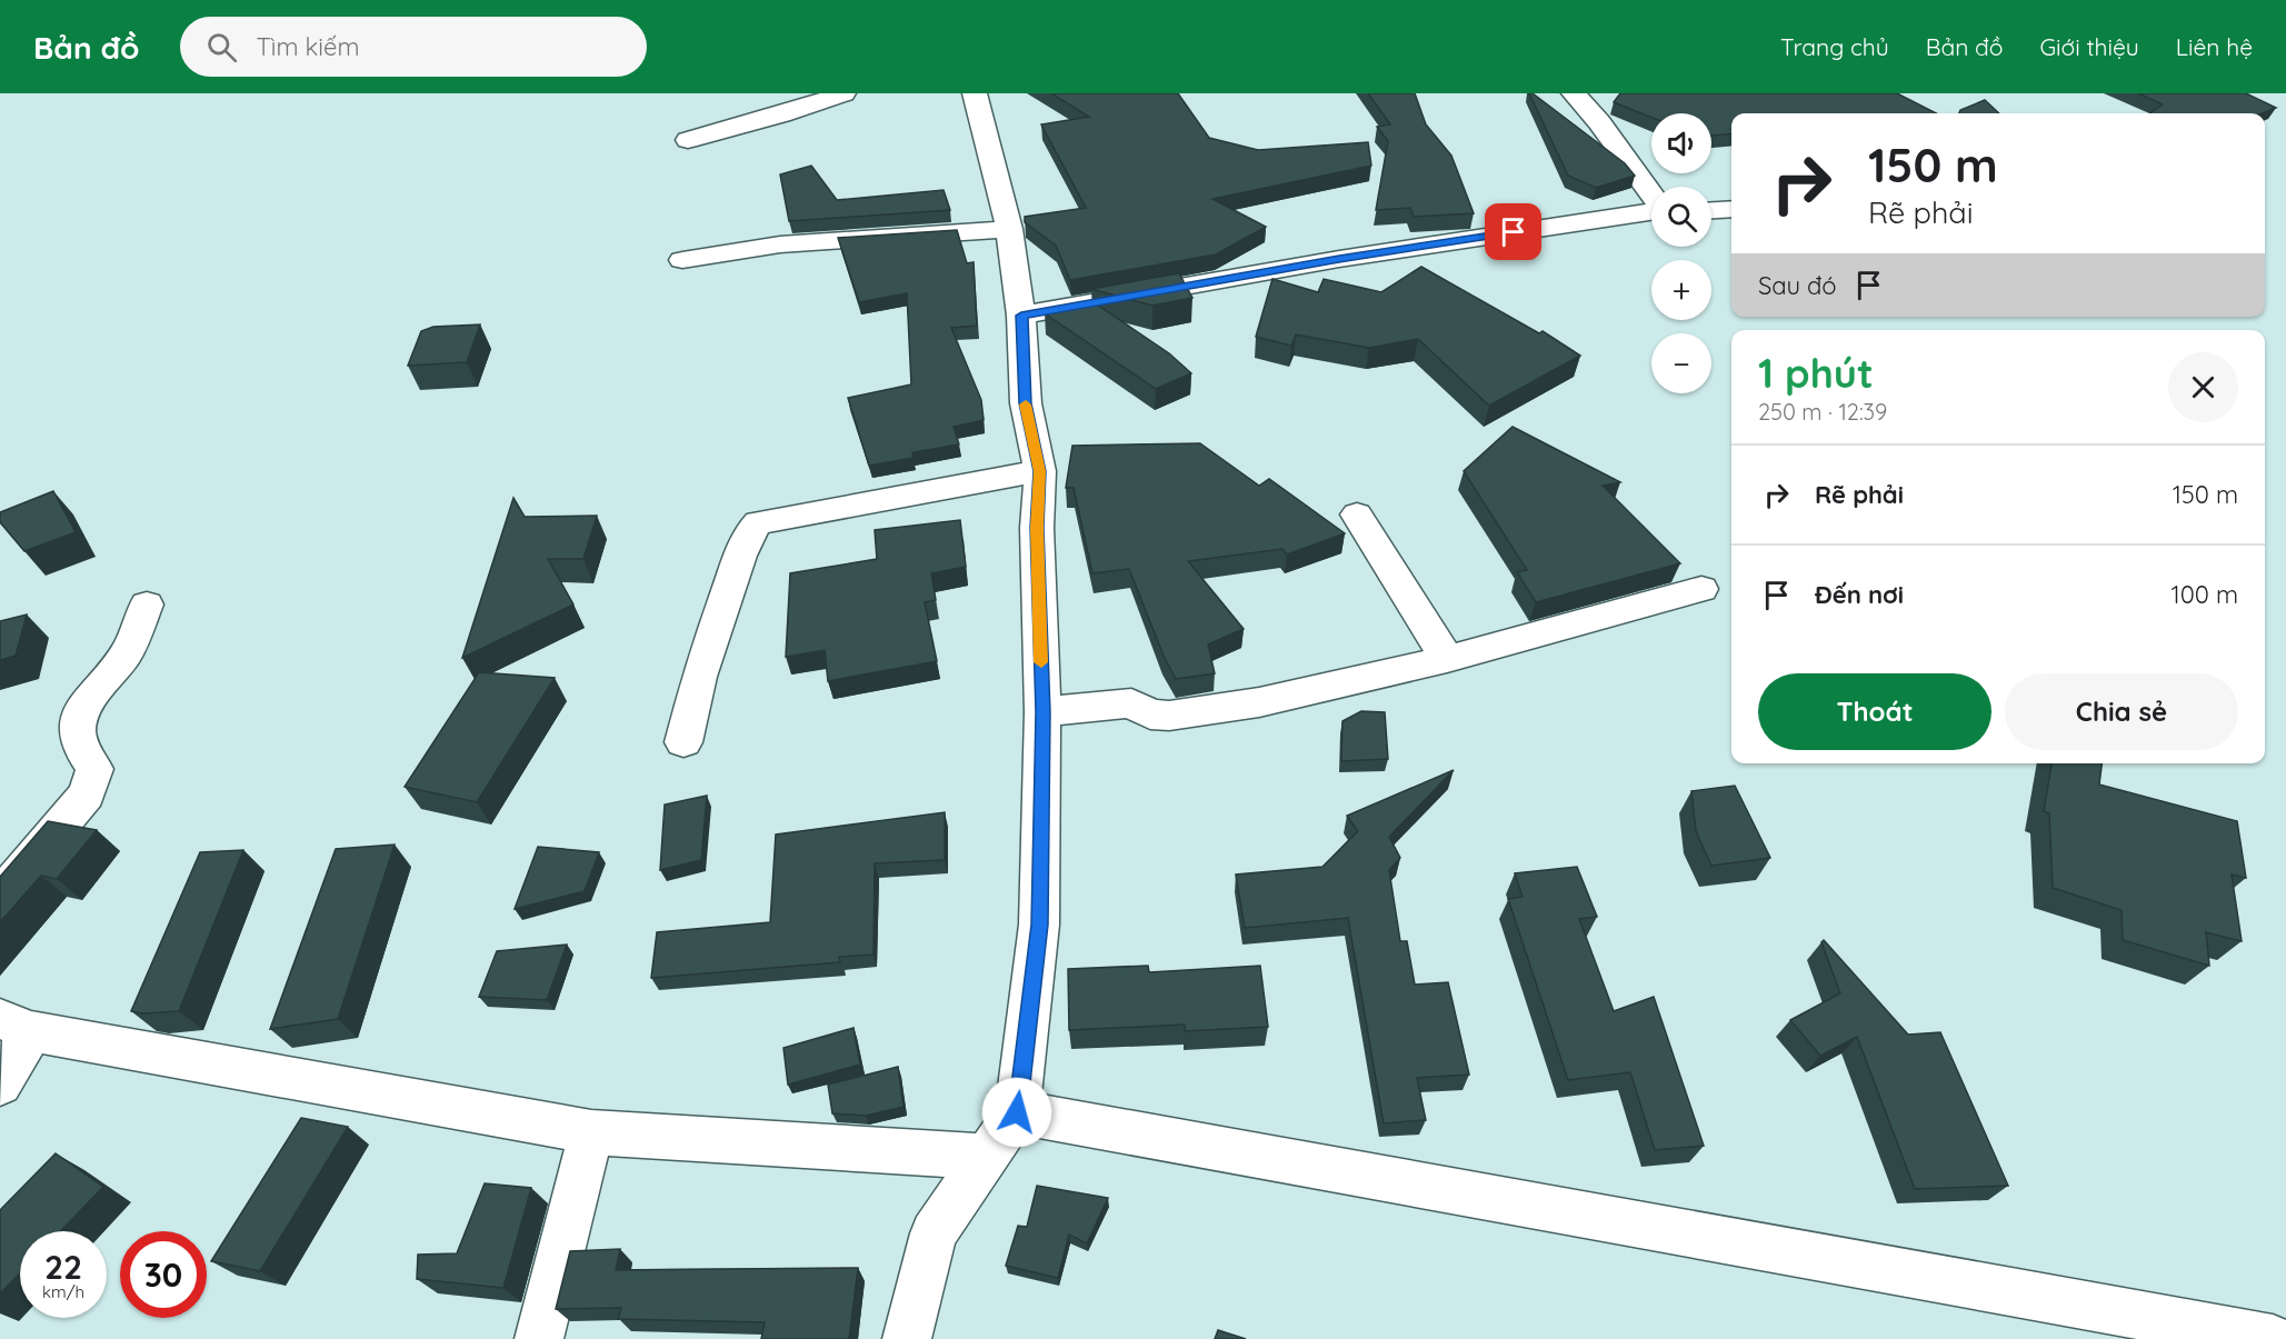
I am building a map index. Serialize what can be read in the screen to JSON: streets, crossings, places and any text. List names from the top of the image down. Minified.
{"page":{"header":"Bản đồ","search":"Tìm kiếm","nav":["Trang chủ","Bản đồ","Giới thiệu","Liên hệ"],"map_buttons":["+","−"],"turn":["150 m","Rẽ phải"],"then":"Sau đó","heading":["1 phút","250 m · 12:39"],"list":[{"name":"Rẽ phải","value":"150 m"},{"name":"Đến nơi","value":"100 m"}],"buttons":["Thoát","Chia sẻ"],"speed":"22 km/h","limit":"30"}}
